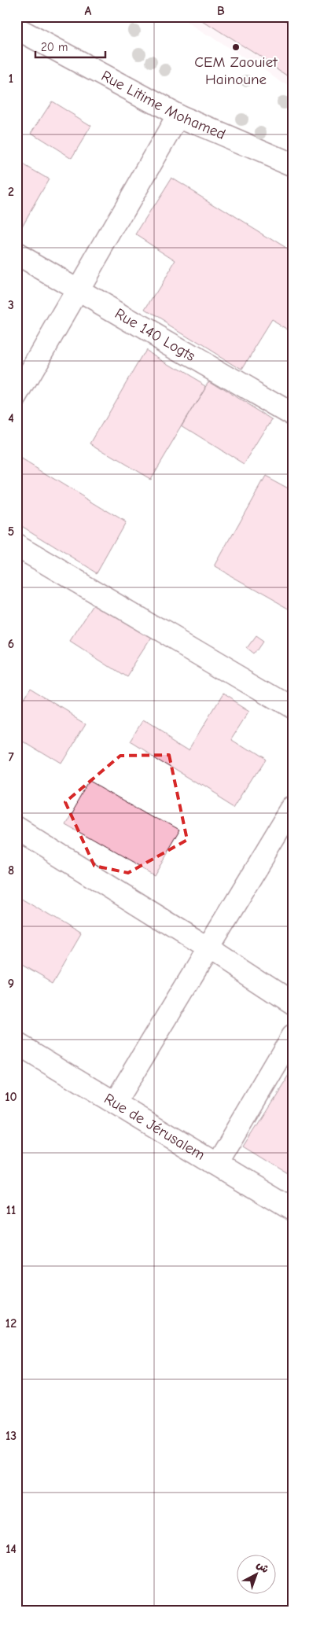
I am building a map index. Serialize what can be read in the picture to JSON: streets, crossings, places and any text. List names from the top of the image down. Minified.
{"streets":{"street":["Rue Litime Mohamed","Rue 140 Logts","Rue de Jérusalem"]},"places":["CEM Zaouiet Hainoune"],"scale_bar":"20 m","north":"top right","grid":{"columns":["A","B"],"rows":["1","2","3","4","5","6","7","8","9","10","11","12","13","14"]}}
